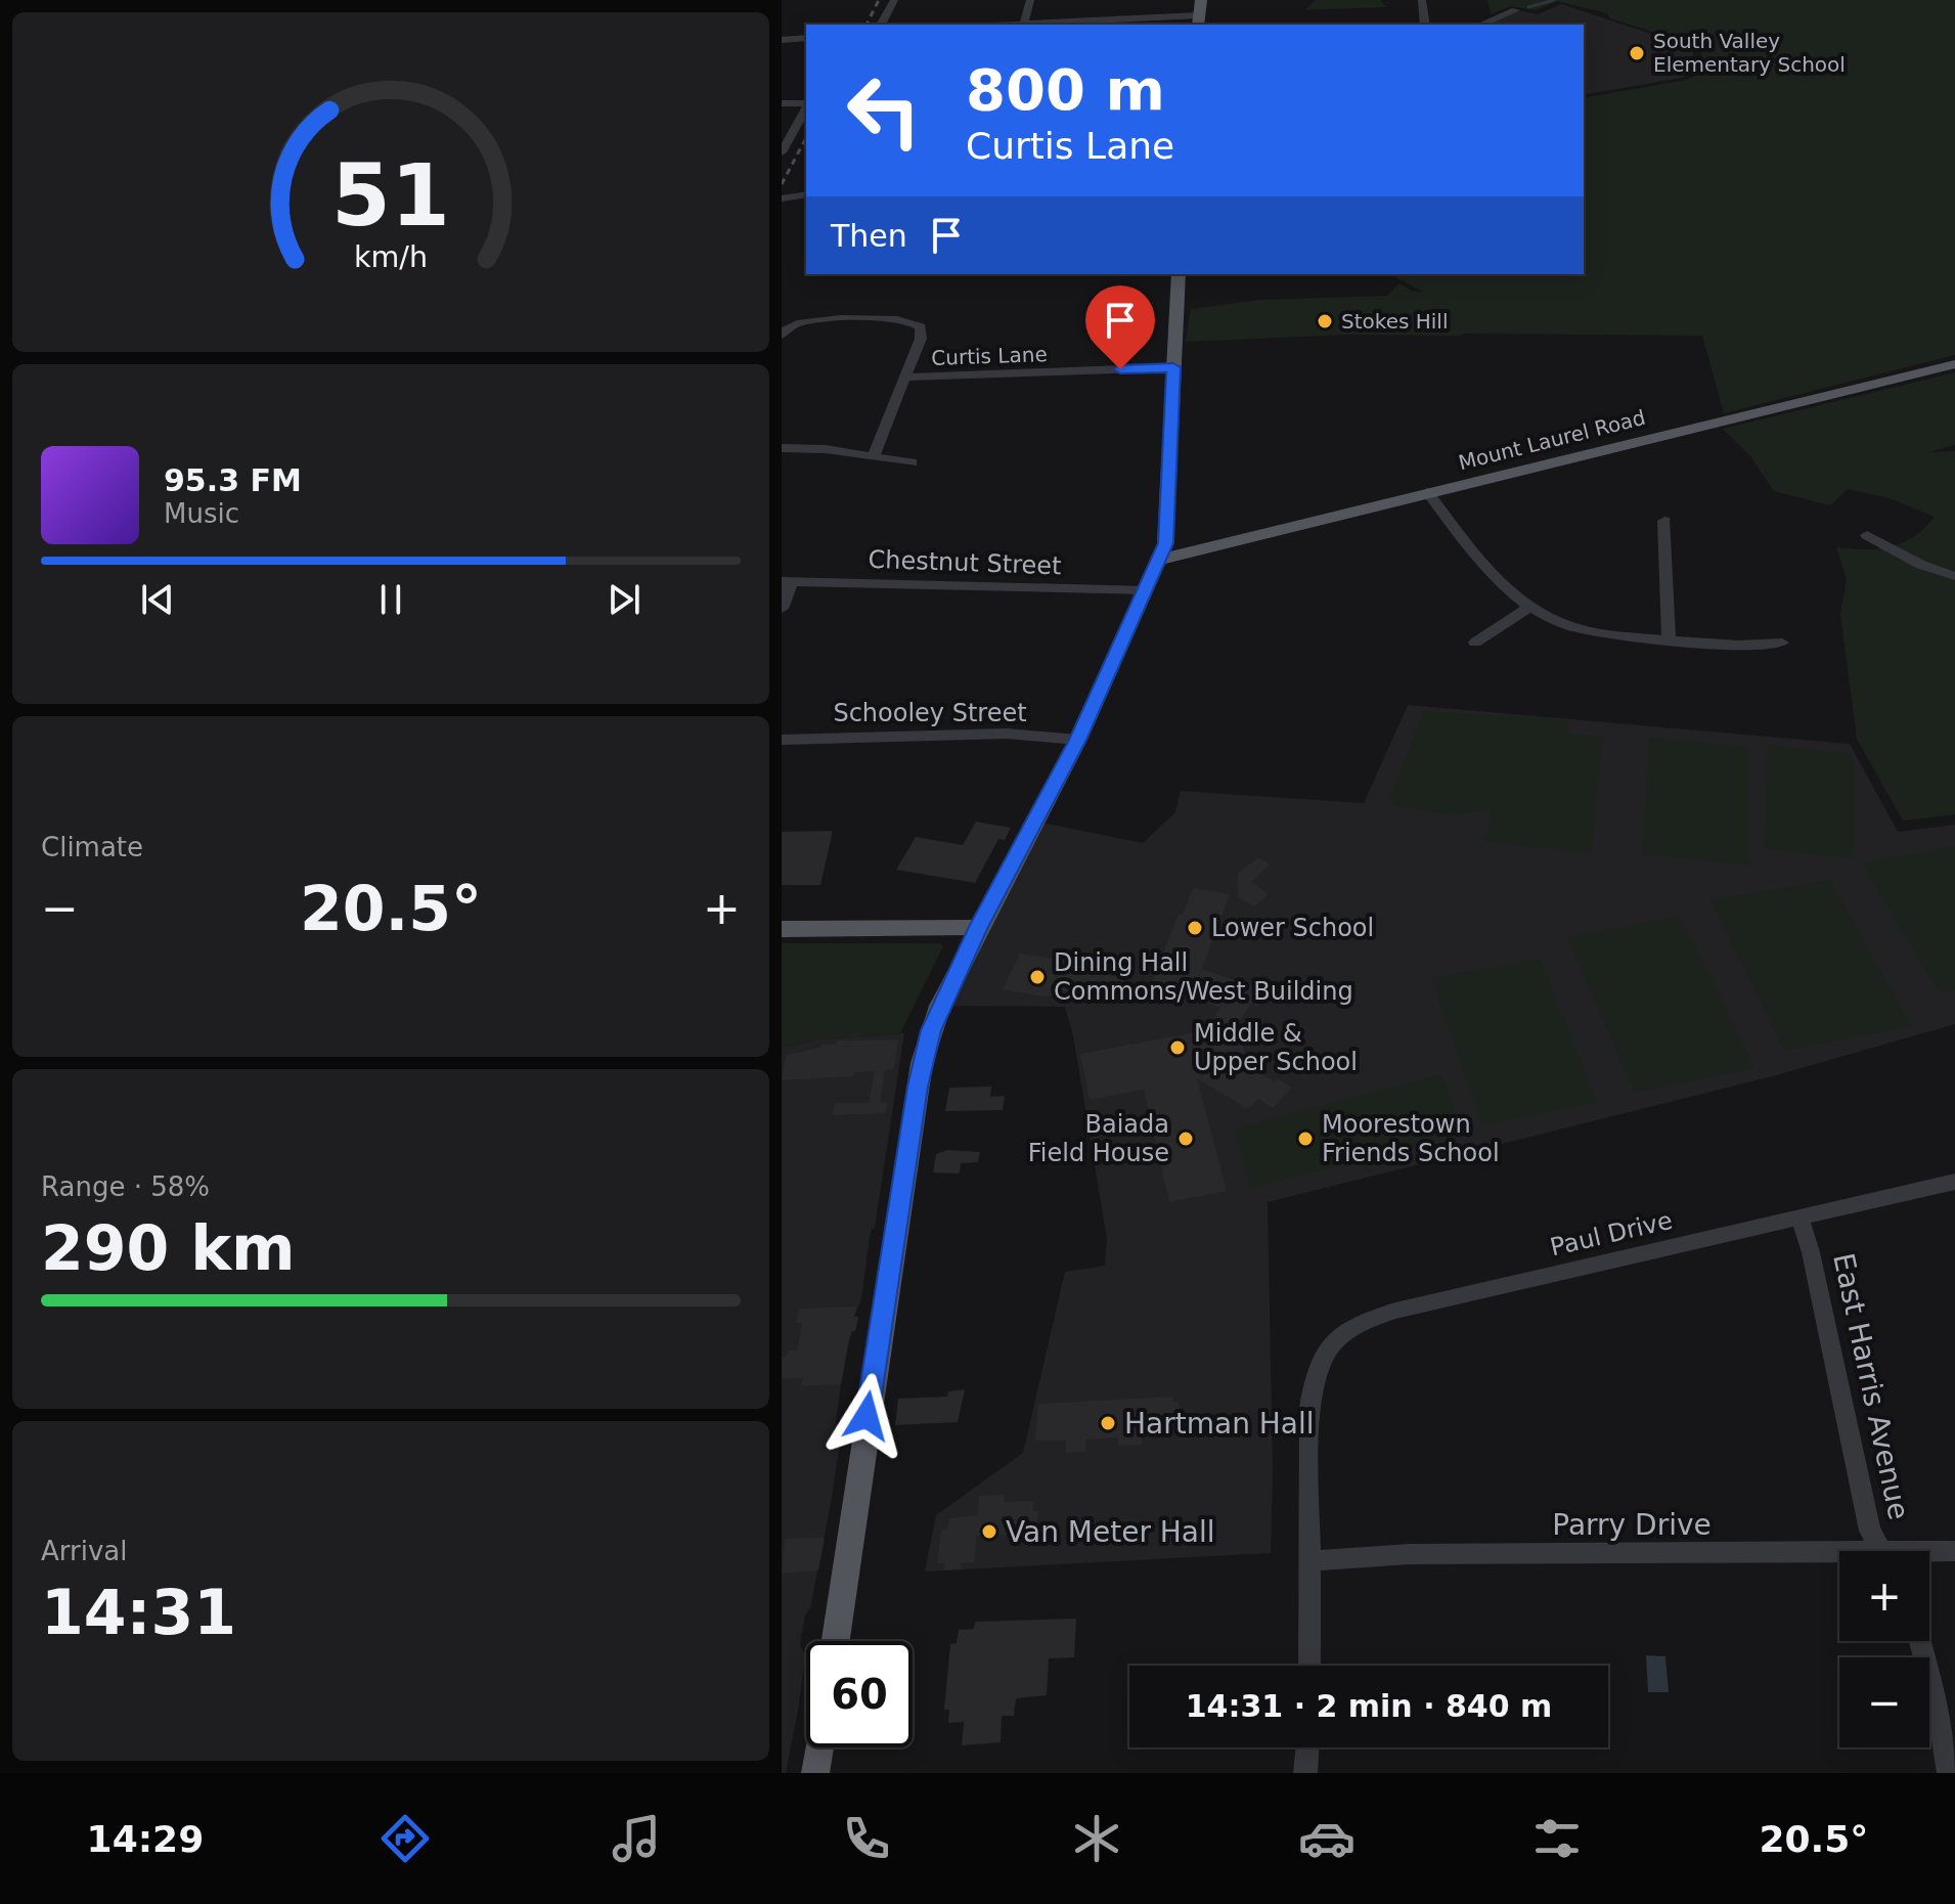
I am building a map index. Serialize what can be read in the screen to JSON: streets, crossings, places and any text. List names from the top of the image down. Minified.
{"streets":{"main road":["Mount Laurel Road"],"street":["Curtis Lane","Chestnut Street","Schooley Street","Paul Drive","East Harris Avenue","Parry Drive"]},"crossings":[["Paul Drive","East Harris Avenue"],["Paul Drive","Parry Drive"]],"places":["South Valley Elementary School","Stokes Hill","Lower School","Dining Hall Commons/West Building","Middle & Upper School","Baiada Field House","Moorestown Friends School","Hartman Hall","Van Meter Hall"],"page":{"turn":["800 m","Curtis Lane"],"then":"Then","song":["95.3 FM","Music"],"tile":["Climate",["Range · 58%","290 km"],["Arrival","14:31"]],"heat":["−","20.5°","+"],"map_buttons":["+","−"],"limit":"60","trip":"14:31 · 2 min · 840 m","tabs":["14:29","20.5°"],"gauge":["51","km/h"]}}
